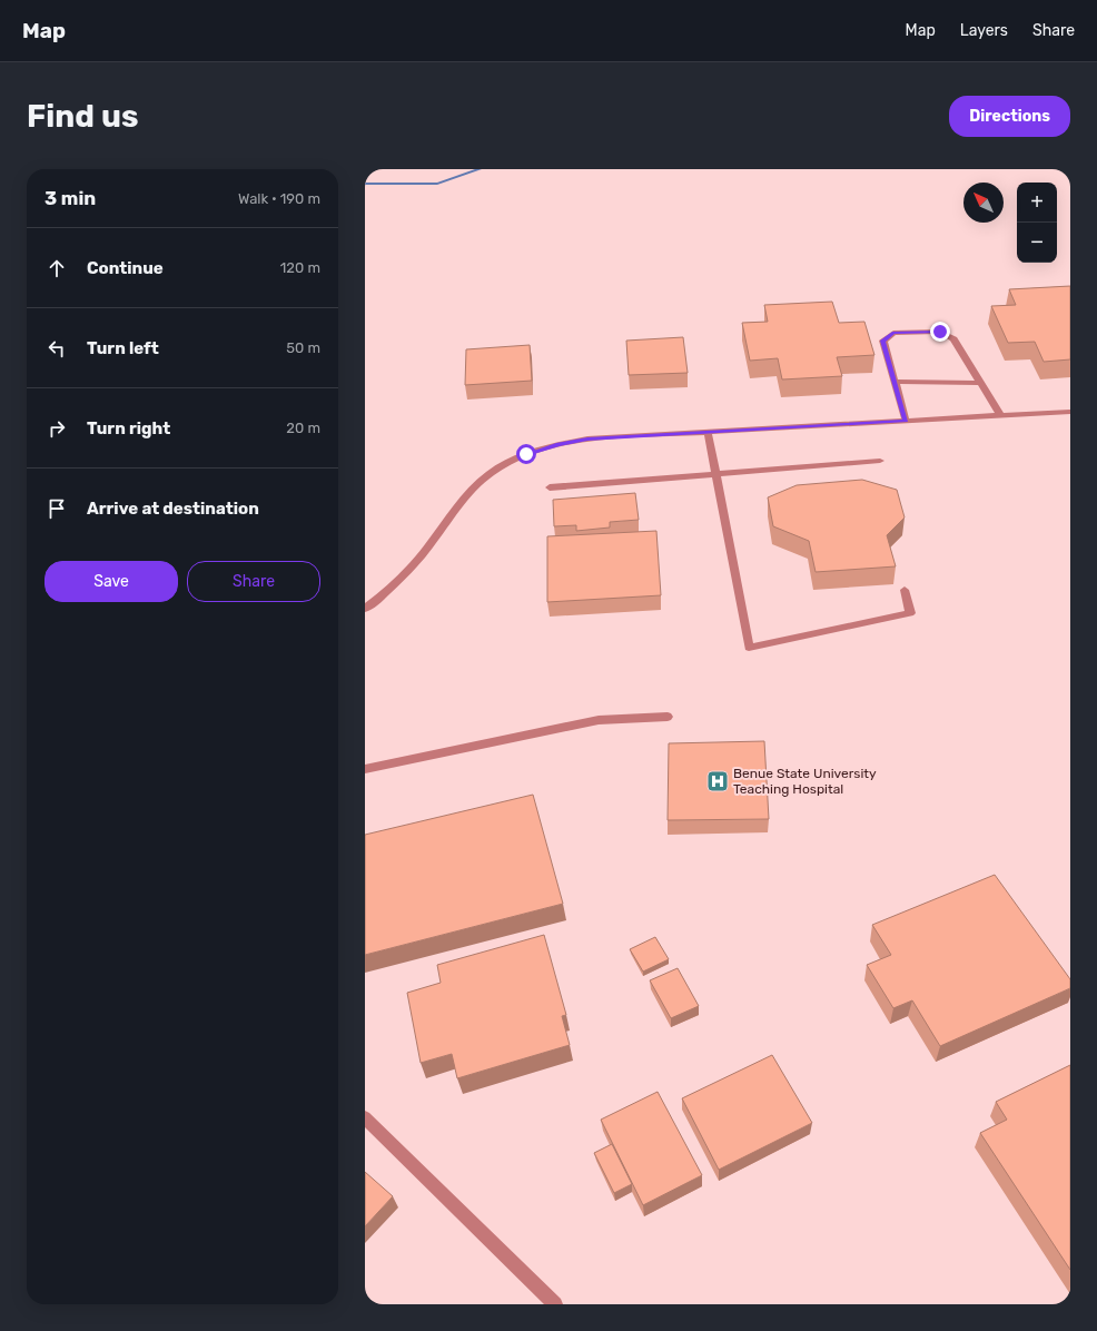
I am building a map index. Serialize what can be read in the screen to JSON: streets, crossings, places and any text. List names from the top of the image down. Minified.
{"places":{"hospital":["Benue State University Teaching Hospital"]},"north":"top left","page":{"header":"Map","nav":["Map","Layers","Share"],"buttons":["Directions",["Save","Share"]],"title":"Find us","heading":["3 min","Walk · 190 m"],"map_buttons":["+","−"],"list":[["Continue","120 m"],["Turn left","50 m"],["Turn right","20 m"],"Arrive at destination"]}}
